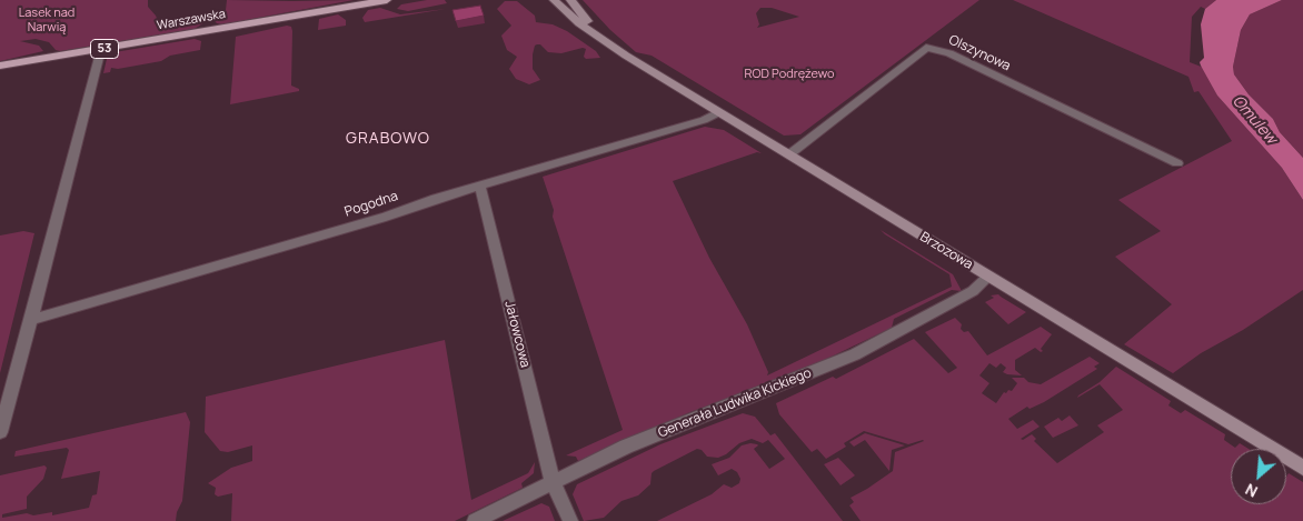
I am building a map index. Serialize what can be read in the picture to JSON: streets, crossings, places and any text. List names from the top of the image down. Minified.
{"streets":{"main road":["Warszawska","53","Brzozowa"],"street":["Olszynowa","Pogodna","Jałowcowa","Generała Ludwika Kickiego"]},"crossings":[["Olszynowa","Brzozowa"],["Pogodna","Brzozowa"],["Pogodna","Jałowcowa"],["Brzozowa","Generała Ludwika Kickiego"],["Jałowcowa","Generała Ludwika Kickiego"]],"districts":["GRABOWO"],"water":["Omulew"],"parks":["Lasek nad Narwią","ROD Podrężewo"],"north":"bottom left"}
